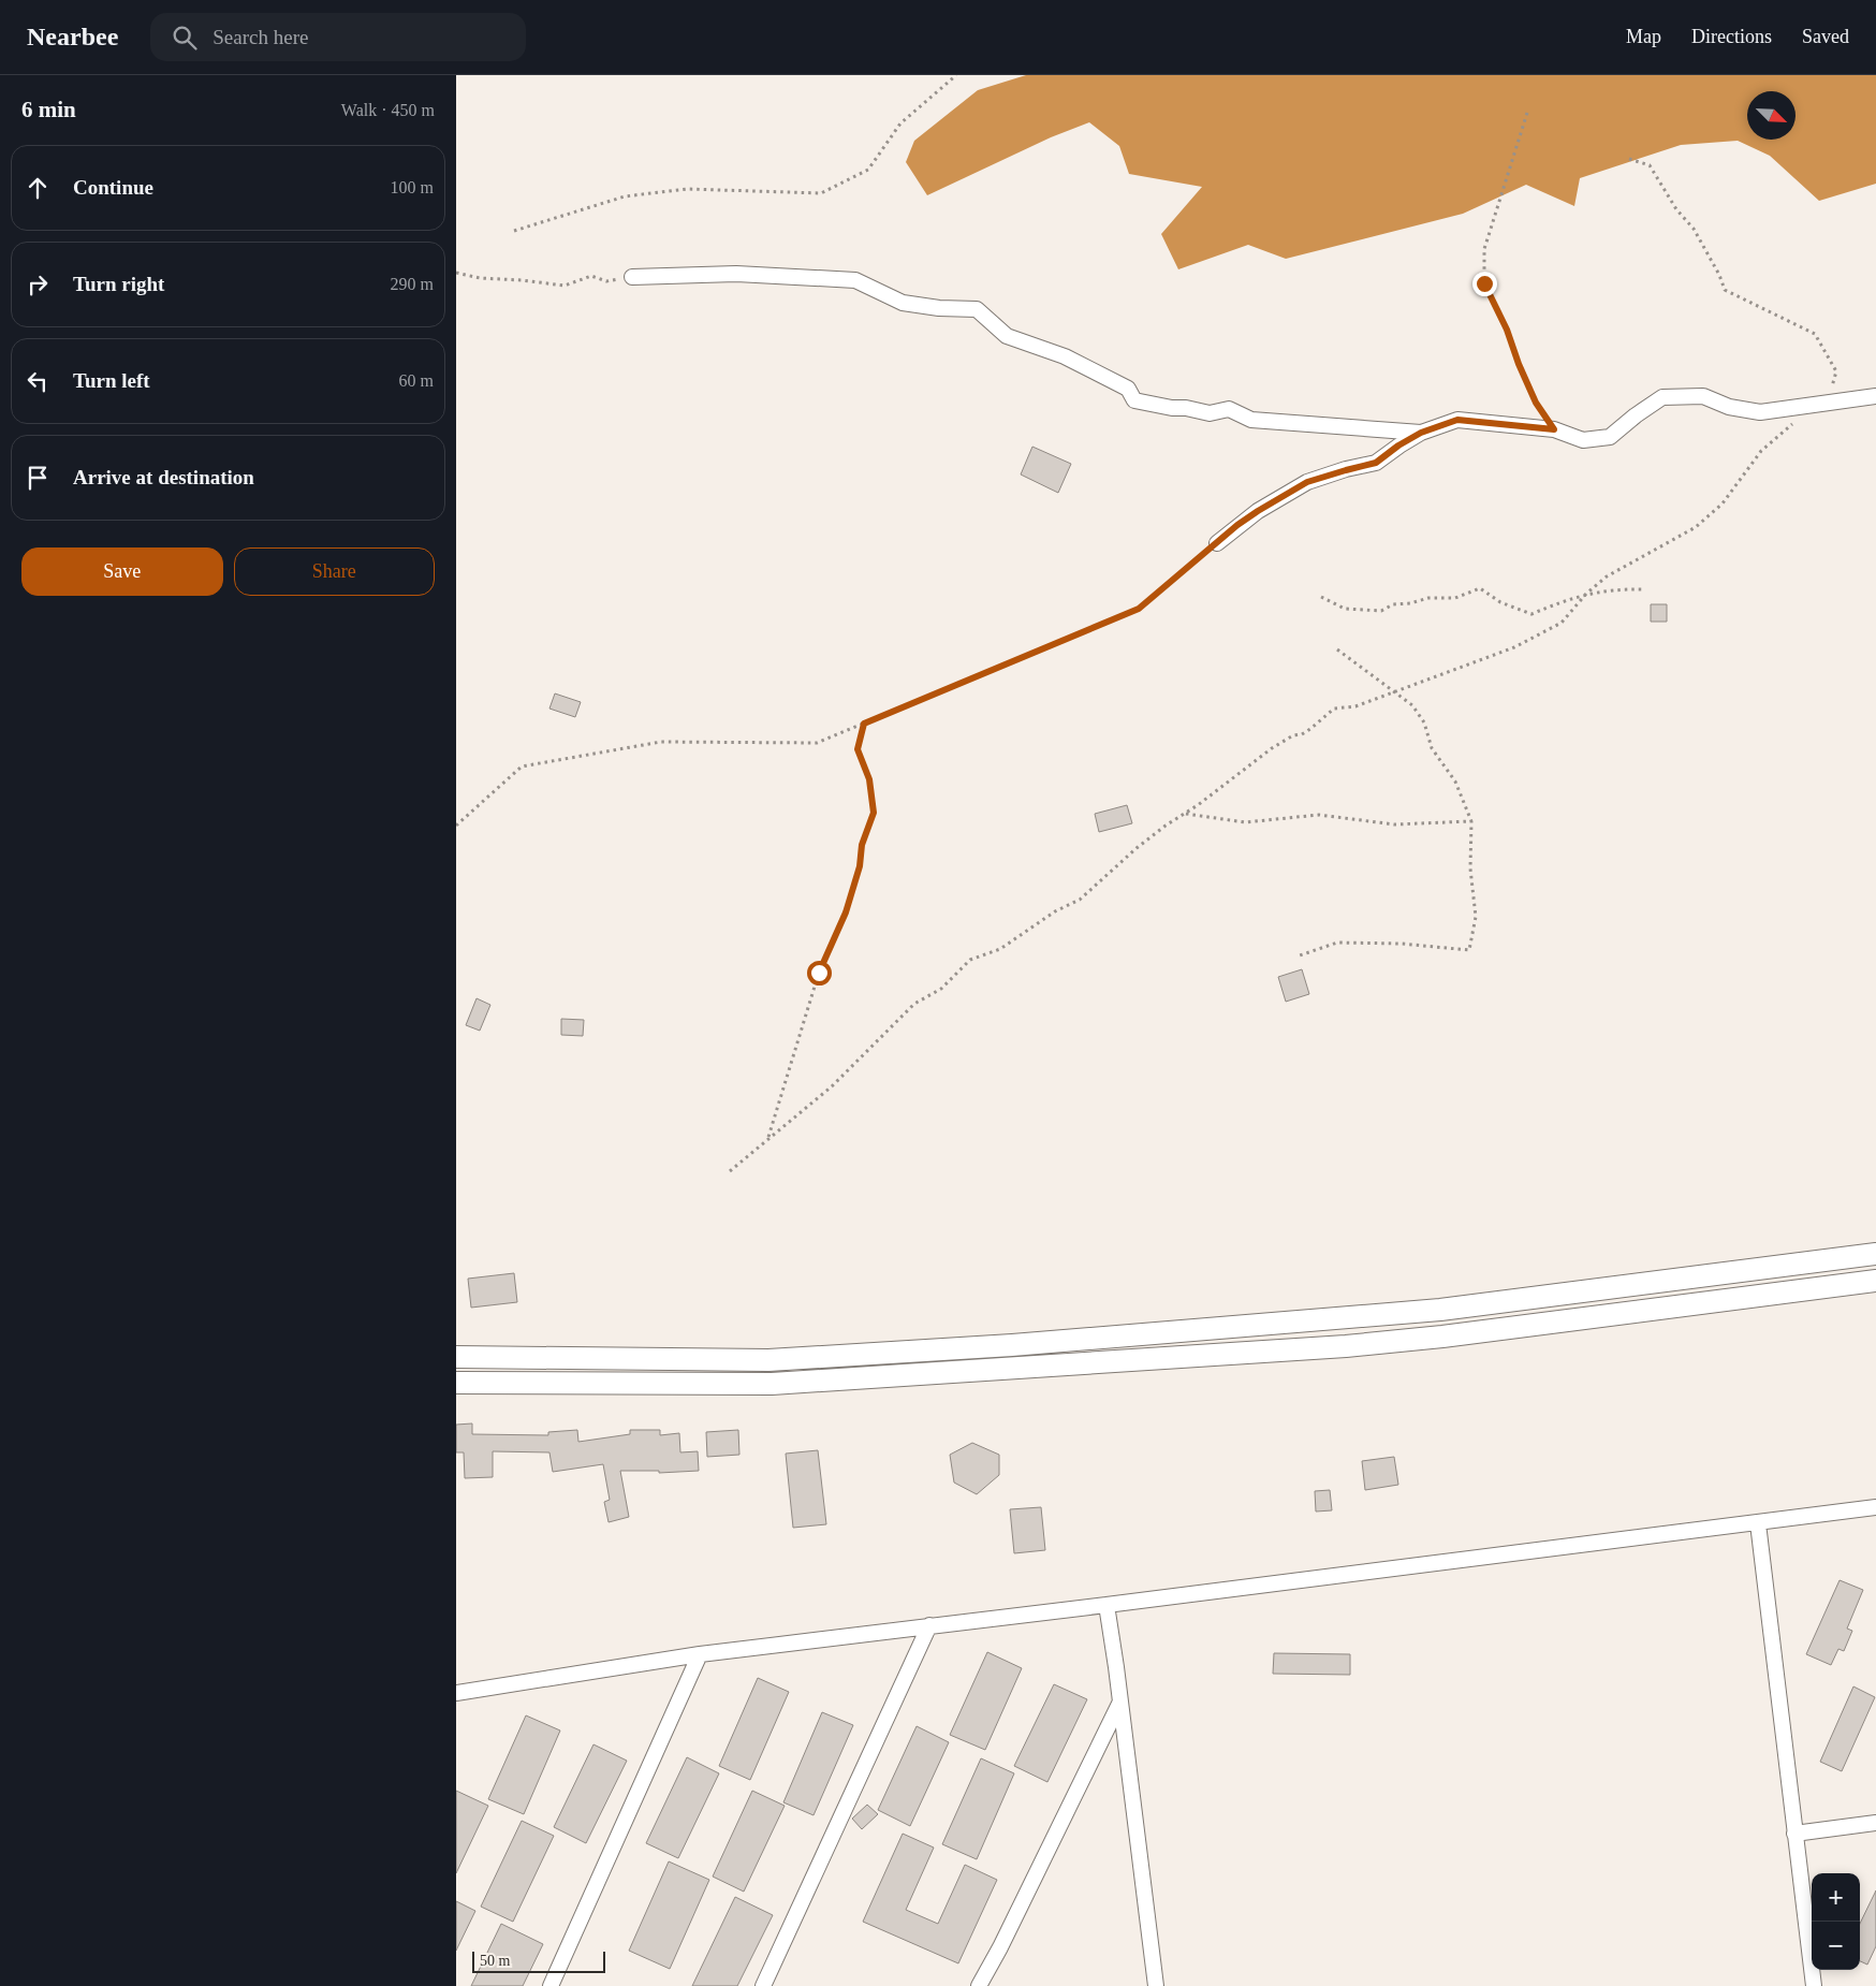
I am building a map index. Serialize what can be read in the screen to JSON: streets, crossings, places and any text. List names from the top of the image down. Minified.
{"scale_bar":"50 m","north":"bottom right","page":{"header":"Nearbee","search":"Search here","nav":["Map","Directions","Saved"],"heading":["6 min","Walk · 450 m"],"list":[["Continue","100 m"],["Turn right","290 m"],["Turn left","60 m"],"Arrive at destination"],"buttons":["Save","Share"],"map_buttons":["+","−"],"scale":"50 m"}}
